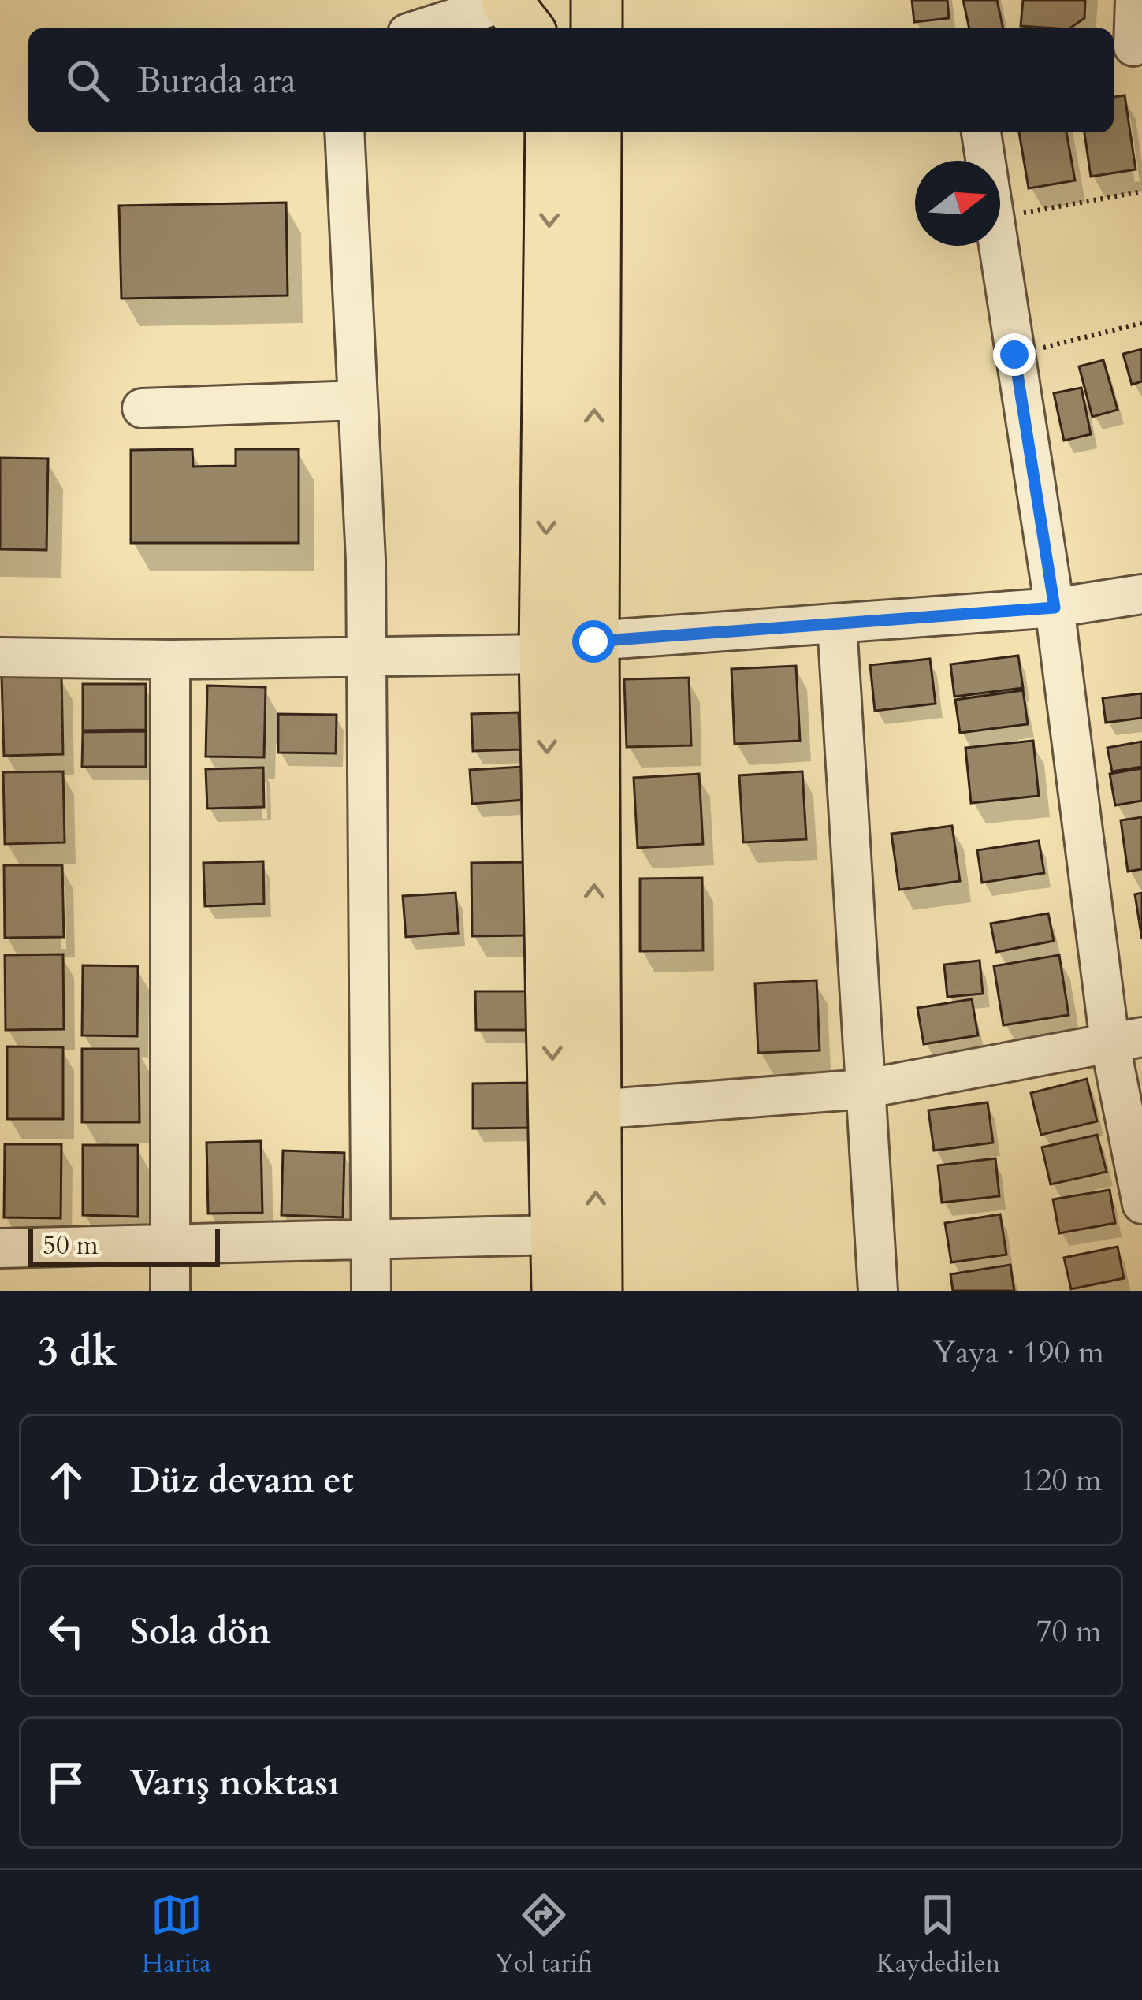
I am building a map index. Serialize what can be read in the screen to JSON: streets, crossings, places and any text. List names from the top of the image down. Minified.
{"scale_bar":"50 m","north":"right","page":{"search":"Burada ara","scale":"50 m","heading":["3 dk","Yaya · 190 m"],"list":[["Düz devam et","120 m"],["Sola dön","70 m"],"Varış noktası"],"nav":["Harita","Yol tarifi","Kaydedilen"]}}
